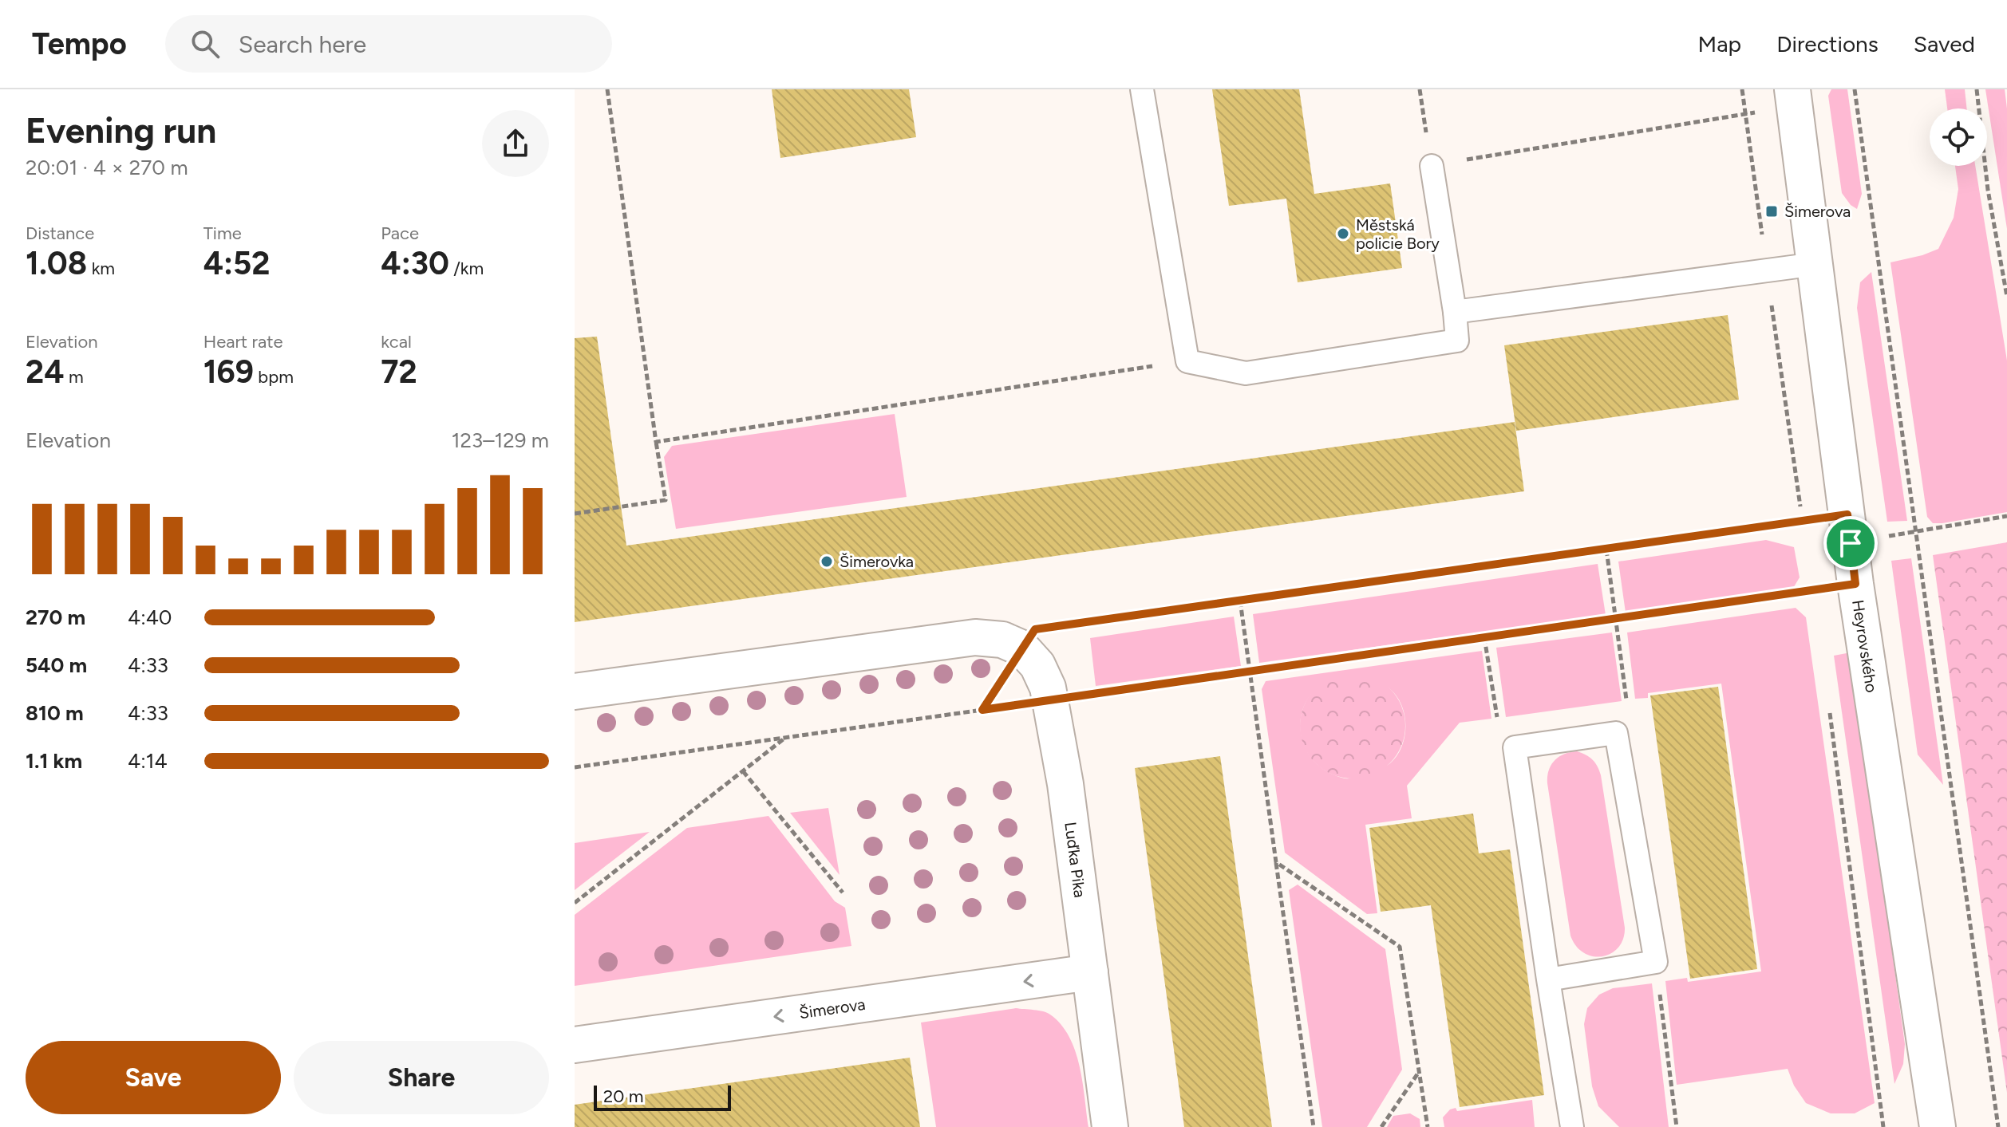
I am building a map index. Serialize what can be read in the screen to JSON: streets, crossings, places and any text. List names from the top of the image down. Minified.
{"streets":{"street":["Heyrovského","Luďka Pika","Šimerova"]},"crossings":[["Luďka Pika","Šimerova"]],"one_way":["Šimerova"],"places":{"transit":["Šimerova"],"other":["Městská policie Bory","Šimerovka"]},"scale_bar":"20 m","page":{"header":"Tempo","search":"Search here","nav":["Map","Directions","Saved"],"heading":["Evening run","20:01 · 4 × 270 m"],"stats":[["Distance","1.08 km"],["Time","4:52"],["Pace","4:30 /km"],["Elevation","24 m"],["Heart rate","169 bpm"],["kcal","72"]],"chart":["Elevation","123–129 m"],"list":[{"name":"270 m","note":"4:40"},{"name":"540 m","note":"4:33"},{"name":"810 m","note":"4:33"},{"name":"1.1 km","note":"4:14"}],"buttons":["Save","Share"],"scale":"20 m"}}
